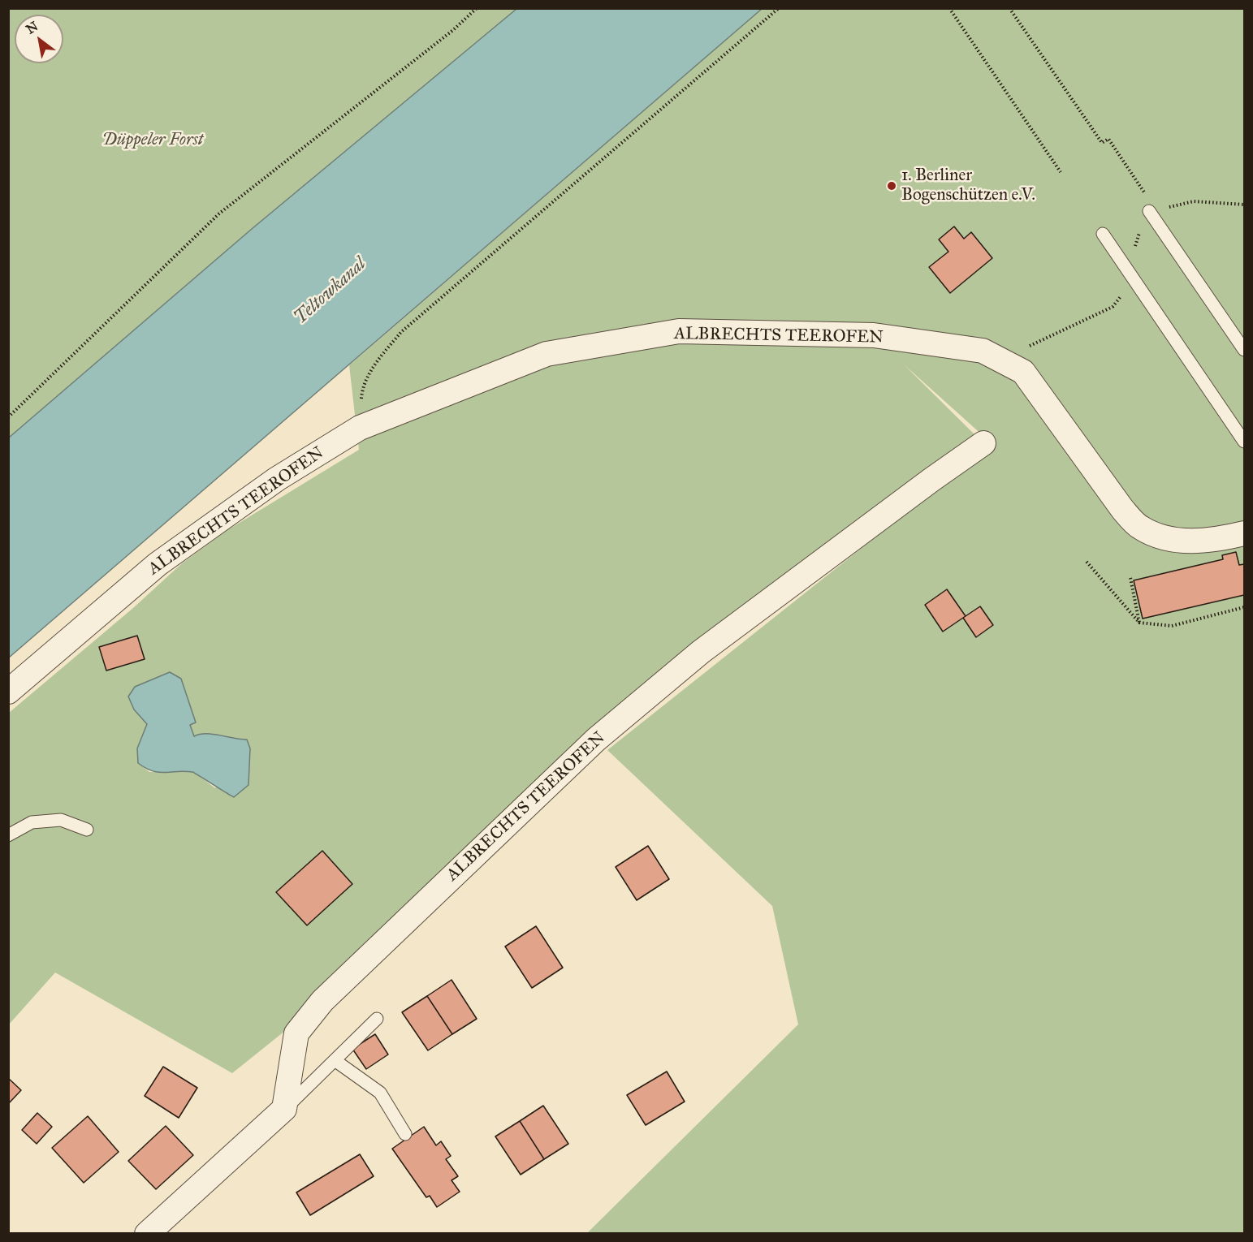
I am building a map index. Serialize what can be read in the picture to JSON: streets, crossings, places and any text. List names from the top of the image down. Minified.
{"streets":{"street":["ALBRECHTS TEEROFEN"]},"water":["Teltowkanal"],"parks":["Düppeler Forst"],"places":["1. Berliner Bogenschützen e.V."],"north":"top left"}
